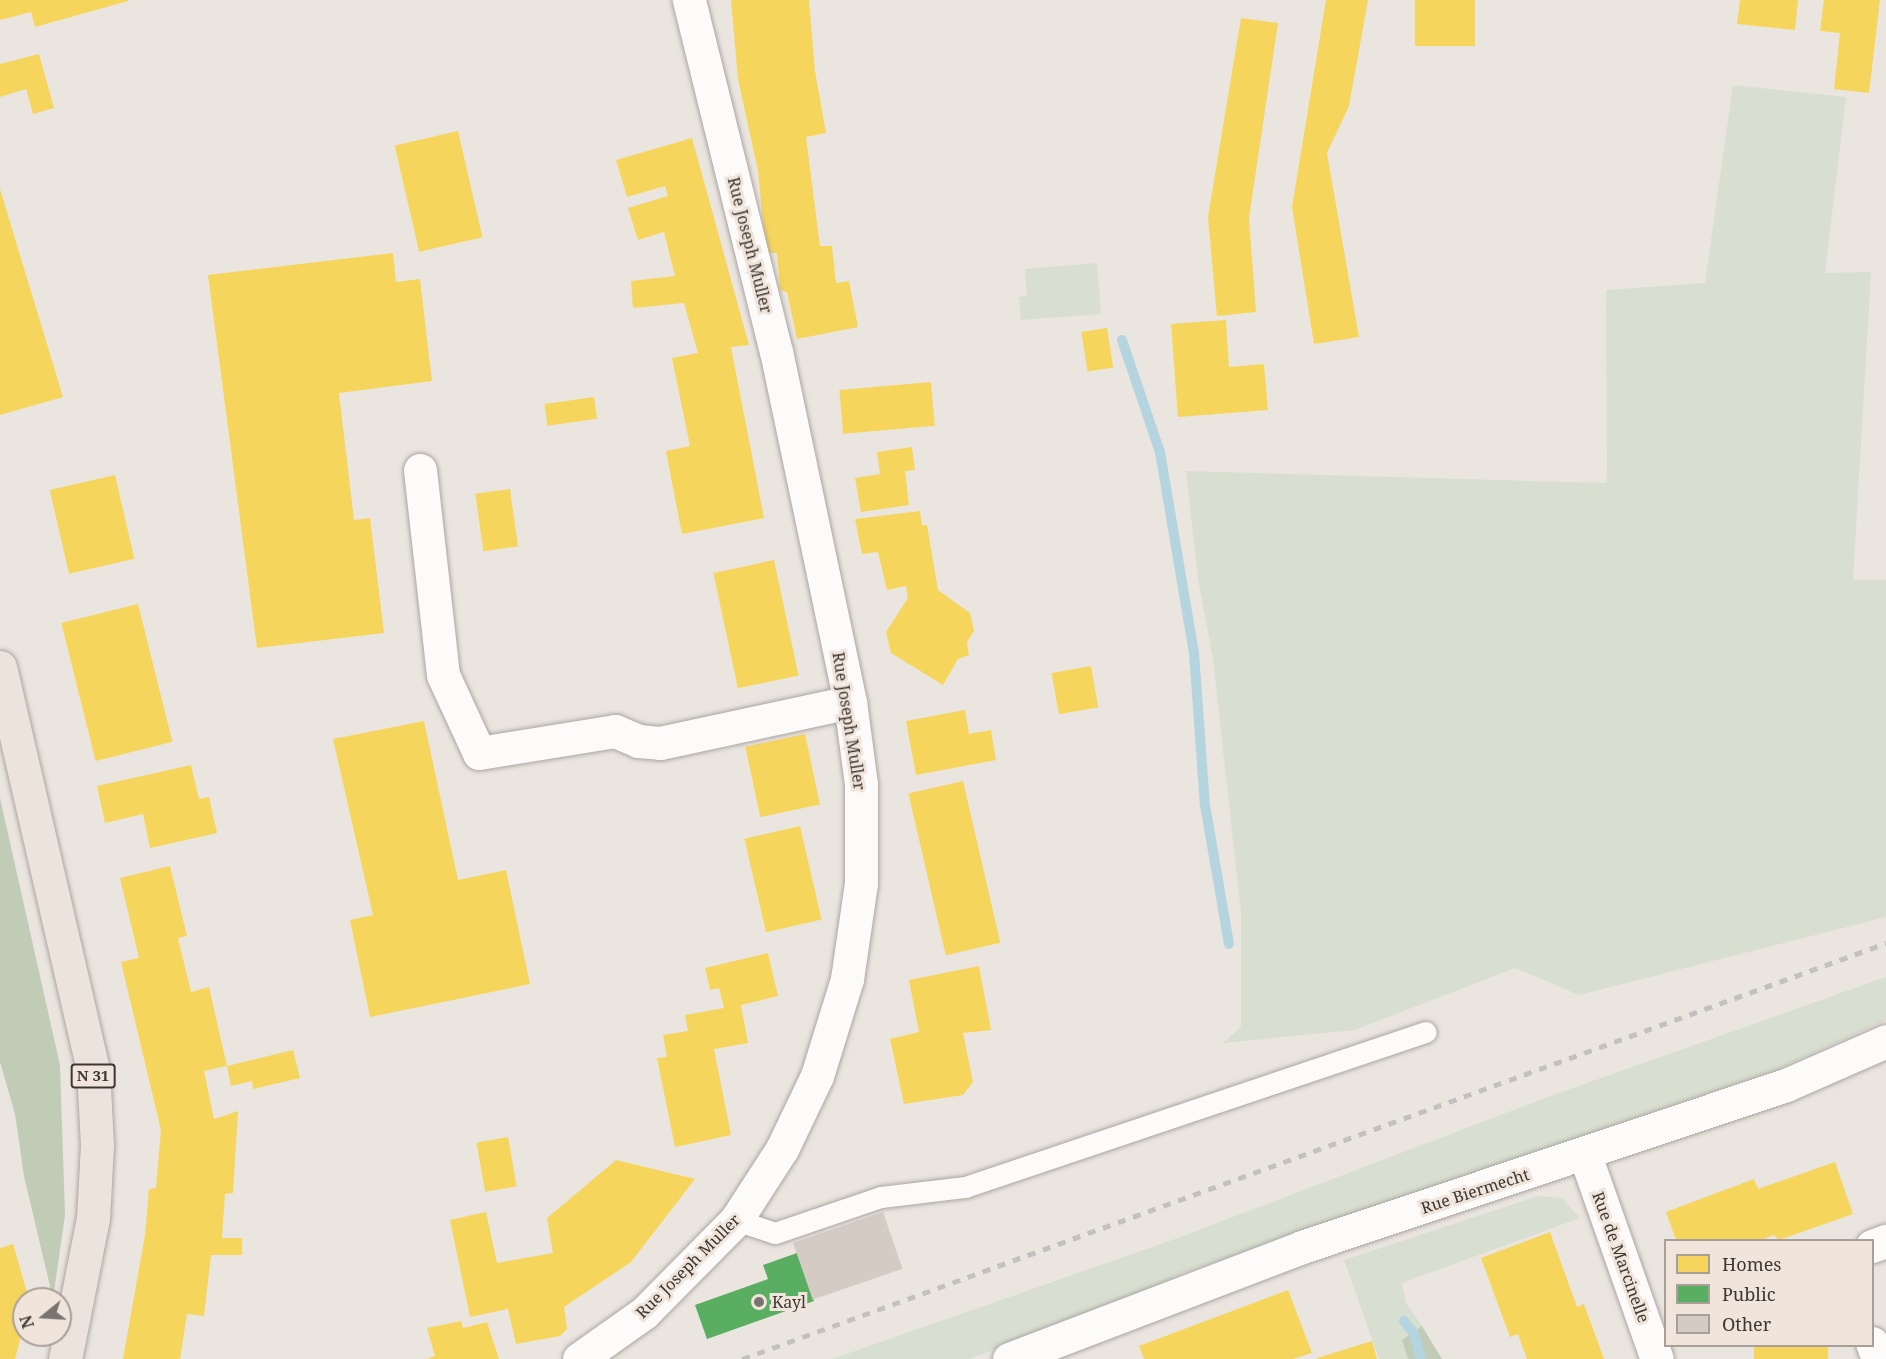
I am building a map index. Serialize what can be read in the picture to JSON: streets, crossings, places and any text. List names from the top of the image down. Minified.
{"streets":{"main road":["N 31"],"street":["Rue Joseph Muller","Rue Biermecht","Rue de Marcinelle"]},"crossings":[["Rue Biermecht","Rue de Marcinelle"]],"places":["Kayl"],"legend":["Homes","Public","Other"],"north":"left"}
